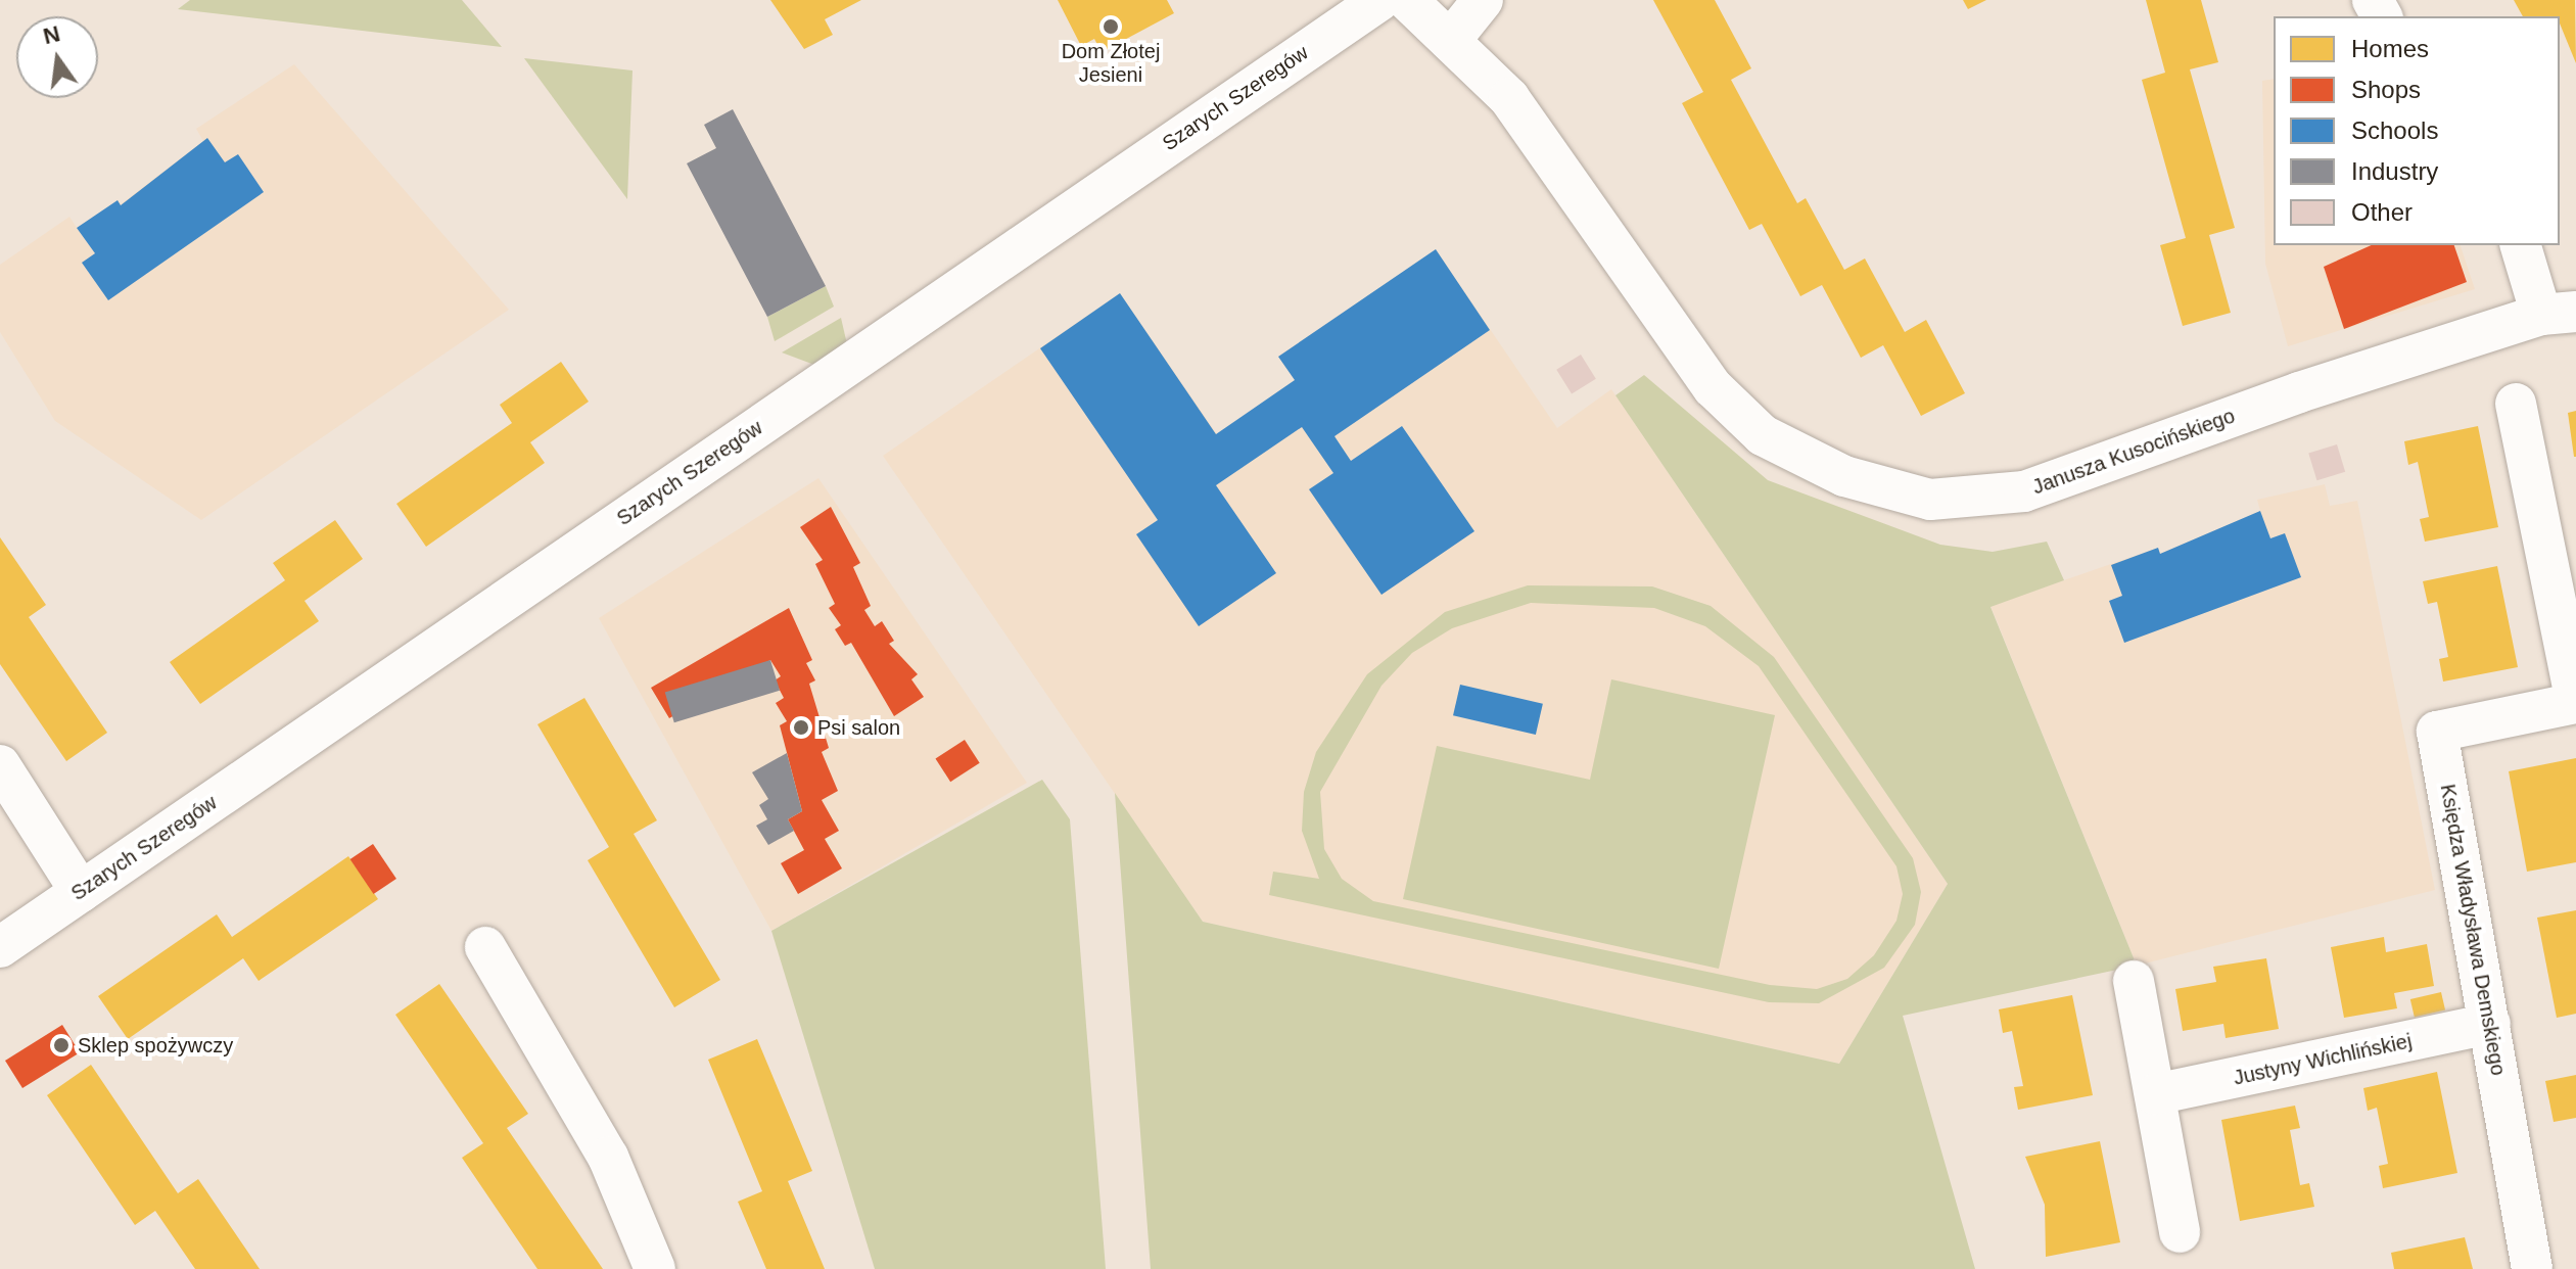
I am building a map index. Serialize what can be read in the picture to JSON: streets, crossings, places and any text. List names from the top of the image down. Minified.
{"streets":{"street":["Szarych Szeregów","Janusza Kusocińskiego","Księdza Władysława Demskiego","Justyny Wichlińskiej"]},"crossings":[["Księdza Władysława Demskiego","Justyny Wichlińskiej"]],"places":["Dom Złotej Jesieni","Psi salon","Sklep spożywczy"],"legend":["Homes","Shops","Schools","Industry","Other"],"north":"top"}
